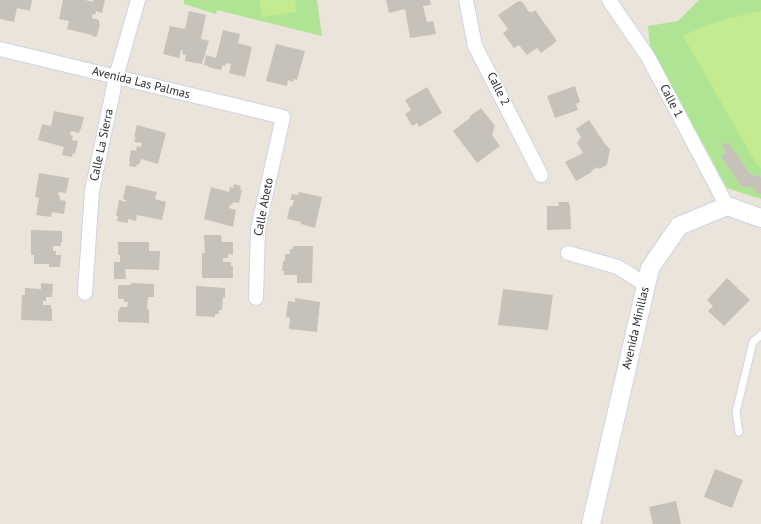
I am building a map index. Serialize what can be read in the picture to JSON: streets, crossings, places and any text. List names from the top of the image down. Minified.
{"streets":{"street":["Avenida Las Palmas","Calle 2","Calle 1","Calle La Sierra","Calle Abeto","Avenida Minillas"]},"crossings":[["Avenida Las Palmas","Calle La Sierra"],["Avenida Las Palmas","Calle Abeto"],["Calle 1","Avenida Minillas"]]}
